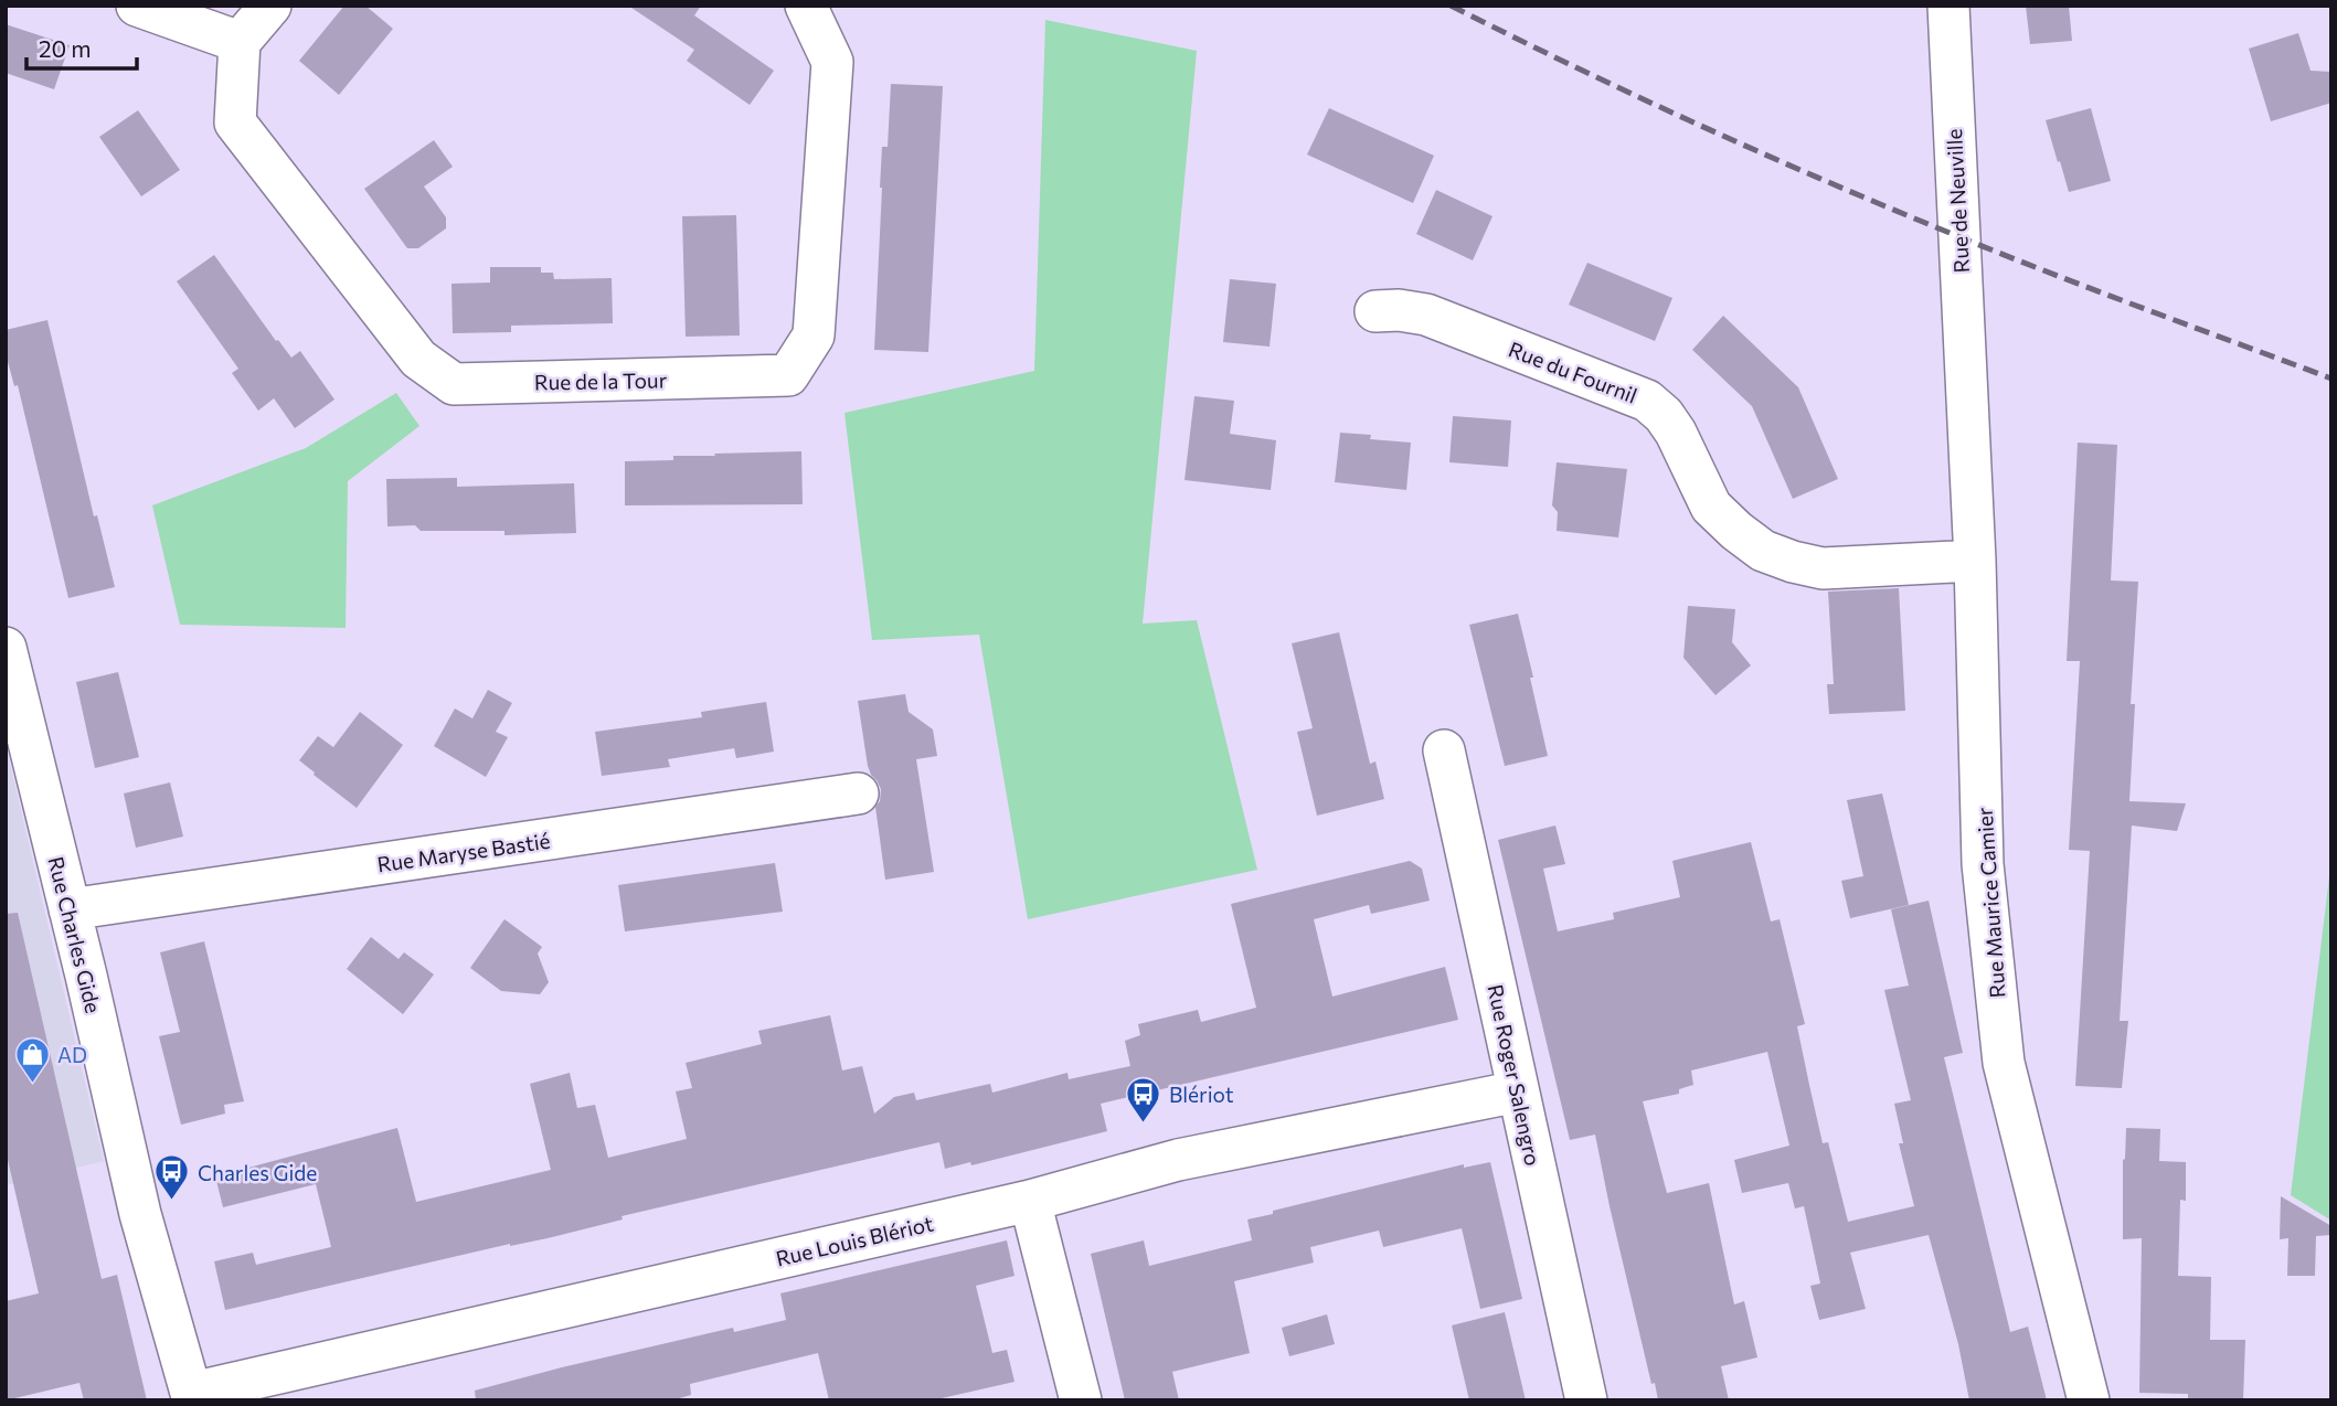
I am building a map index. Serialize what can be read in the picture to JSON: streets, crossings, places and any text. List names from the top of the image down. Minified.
{"streets":{"street":["Rue de Neuville","Rue du Fournil","Rue de la Tour","Rue Maryse Bastié","Rue Maurice Camier","Rue Charles Gide","Rue Roger Salengro","Rue Louis Blériot"]},"crossings":[["Rue de Neuville","Rue Maurice Camier"],["Rue du Fournil","Rue Maurice Camier"],["Rue Maryse Bastié","Rue Charles Gide"],["Rue Charles Gide","Rue Louis Blériot"],["Rue Roger Salengro","Rue Louis Blériot"]],"places":{"shop":["AD"],"bus stop":["Blériot","Charles Gide"]},"scale_bar":"20 m"}
